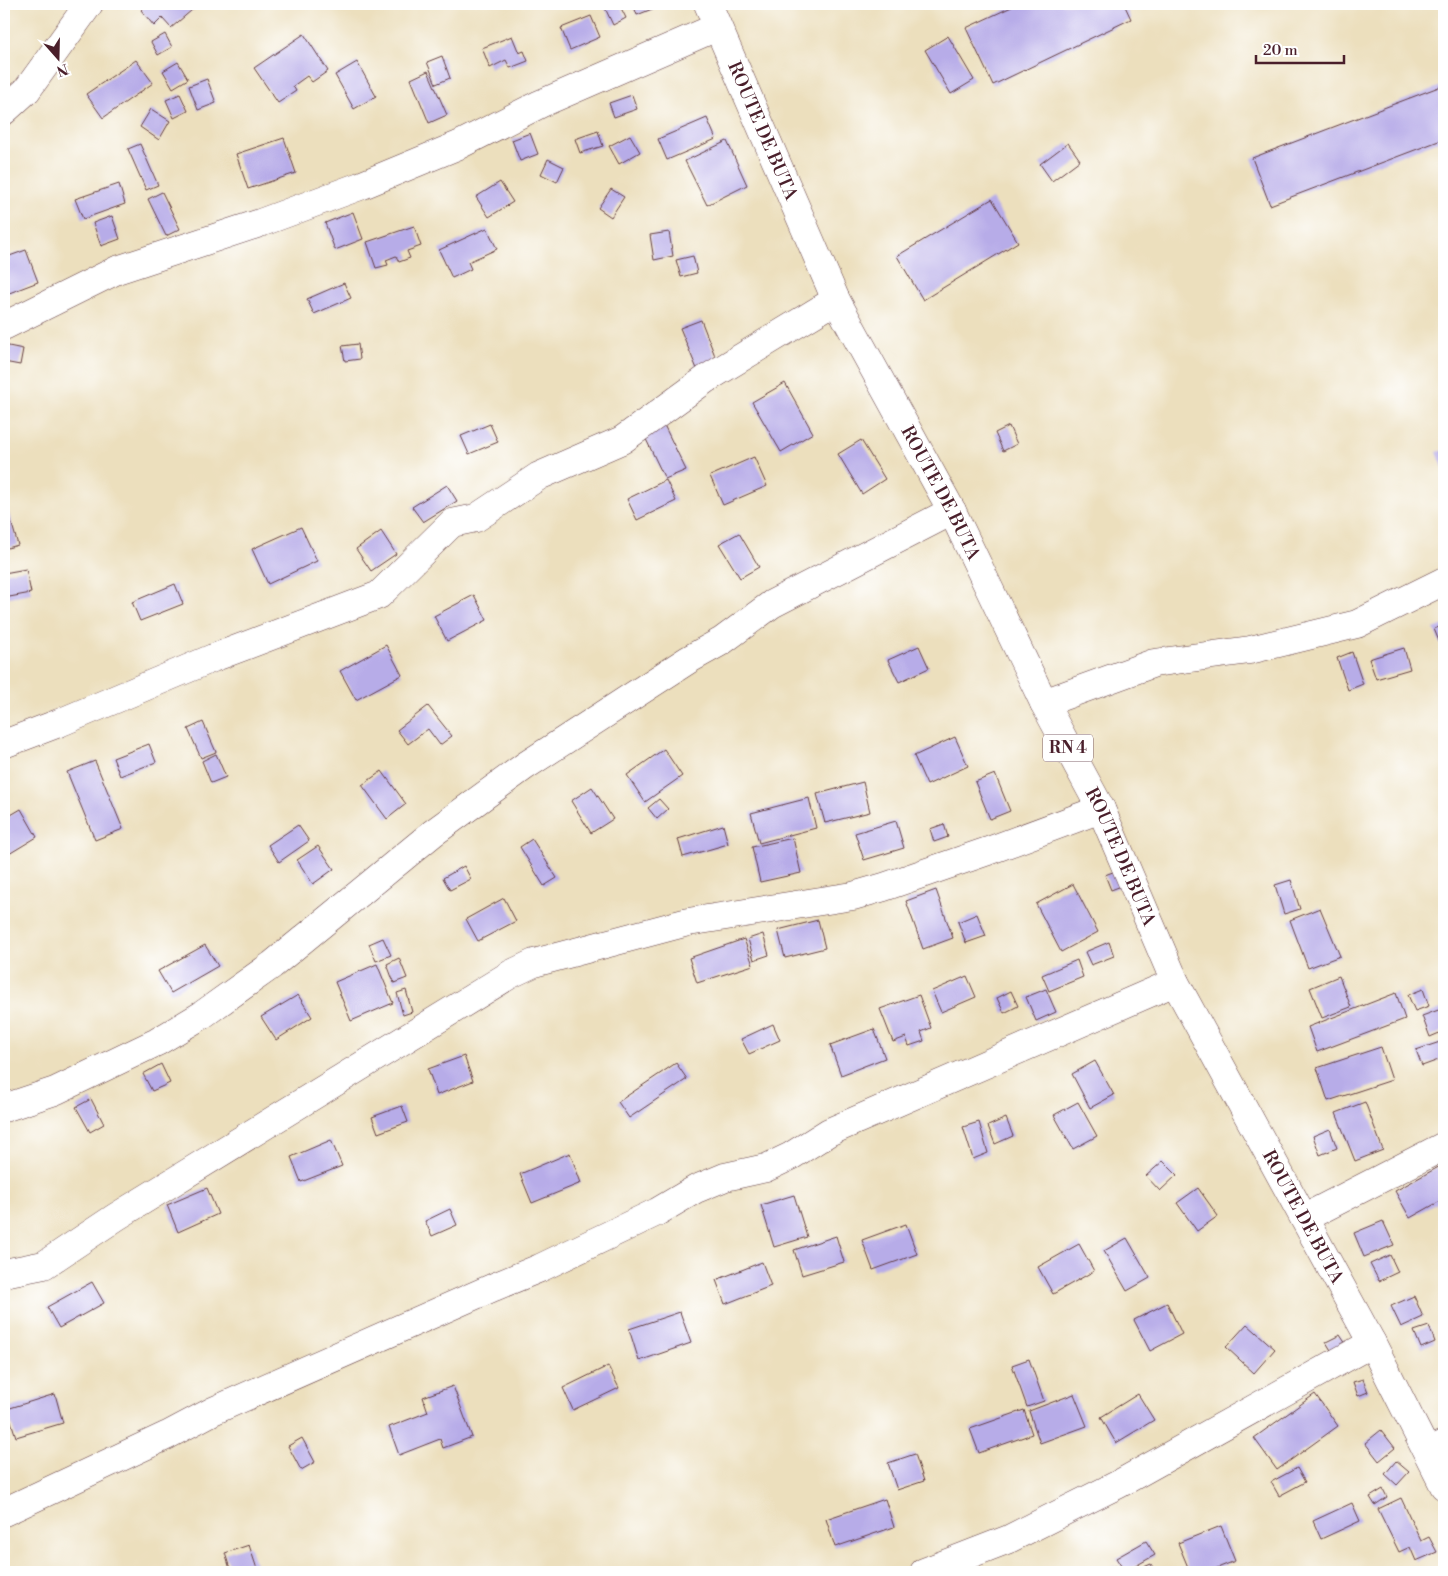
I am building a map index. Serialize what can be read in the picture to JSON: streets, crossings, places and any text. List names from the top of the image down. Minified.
{"streets":{"main road":["ROUTE DE BUTA","RN 4"]},"scale_bar":"20 m","north":"bottom"}
